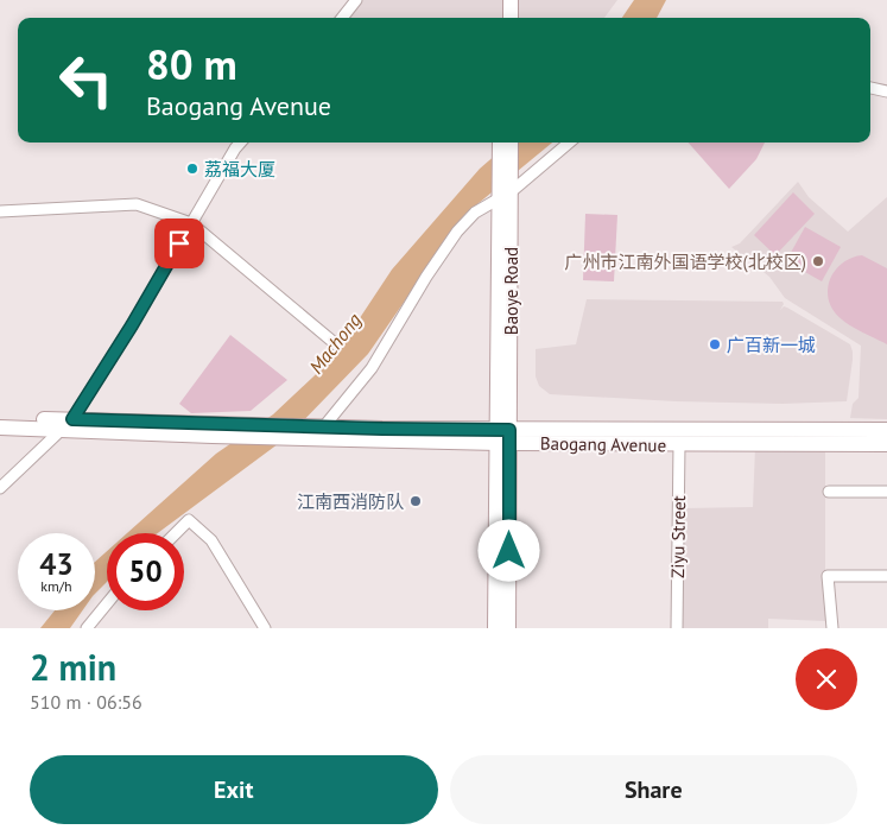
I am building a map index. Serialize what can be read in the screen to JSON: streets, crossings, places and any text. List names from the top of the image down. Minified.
{"streets":{"main road":["Baoye Road","Baogang Avenue"],"street":["Ziyu Street"]},"crossings":[["Baoye Road","Baogang Avenue"],["Baogang Avenue","Ziyu Street"]],"water":["Machong"],"places":["荔福大厦","广州市江南外国语学校(北校区)","广百新一城","江南西消防队"],"page":{"turn":["80 m","Baogang Avenue"],"speed":"43 km/h","limit":"50","heading":["2 min","510 m · 06:56"],"buttons":["Exit","Share"]}}
